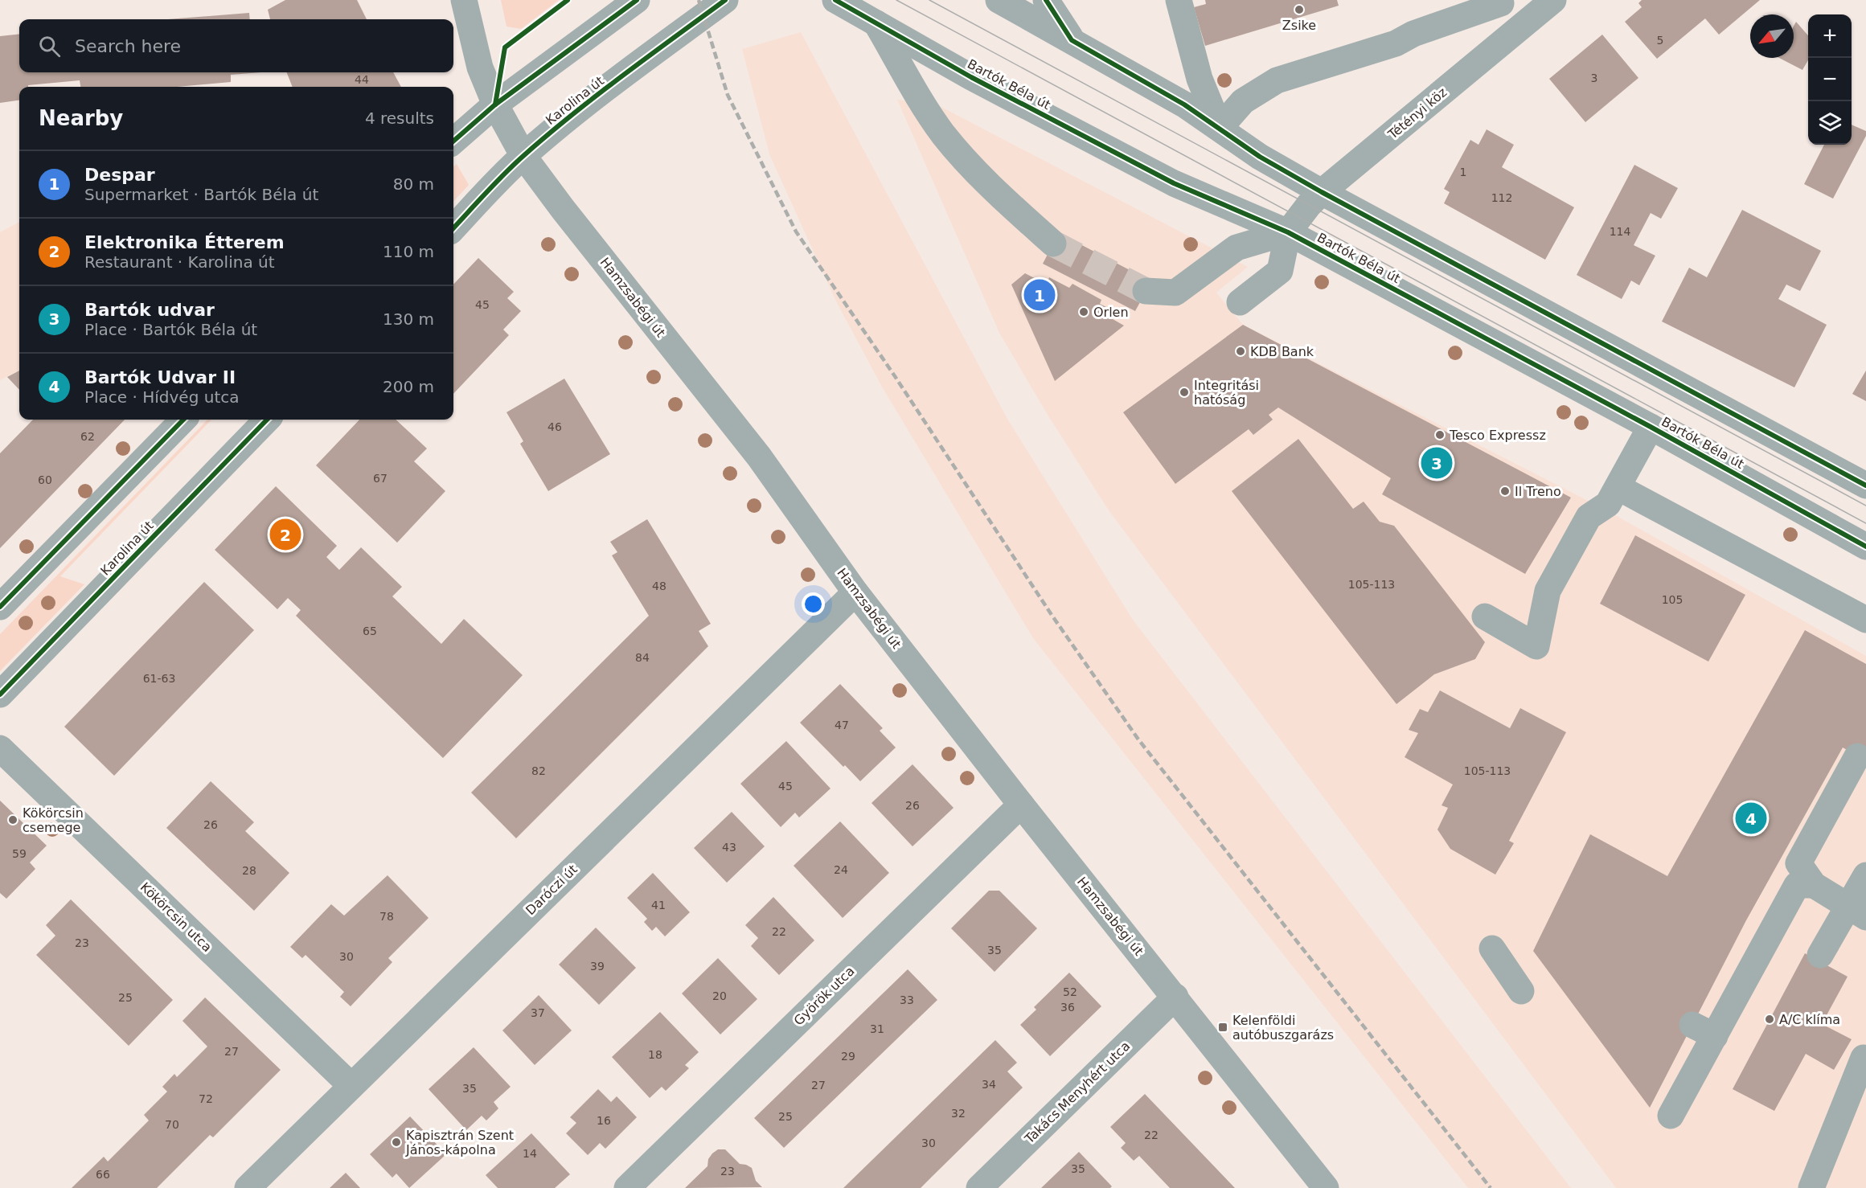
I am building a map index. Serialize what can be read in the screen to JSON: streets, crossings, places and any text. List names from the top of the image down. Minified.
{"streets":{"street":["Bartók Béla út","Karolina út","Tétényi köz","Hamzsabégi út","Daróczi út","Kökörcsin utca","Györök utca","Takács Menyhért utca"]},"crossings":[["Bartók Béla út","Tétényi köz"],["Karolina út","Hamzsabégi út"],["Hamzsabégi út","Daróczi út"],["Hamzsabégi út","Györök utca"],["Hamzsabégi út","Takács Menyhért utca"],["Daróczi út","Kökörcsin utca"]],"places":{"other":["Zsike","Orlen","KDB Bank","Integritási hatóság","Tesco Expressz","Il Treno","Kökörcsin csemege","A/C klíma","Kapisztrán Szent János-kápolna"],"transit":["Kelenföldi autóbuszgarázs"]},"house_numbers":["5","3","44","1","112","114","45","46","62","67","60","105-113","48","105","65","84","61-63","47","82","105-113","45","26","26","43","59","24","28","41","78","22","23","35","30","39","52","20","25","33","36","37","31","27","18","29","34","27","35","72","32","25","16","70","22","30","14","35","23","66"],"north":"bottom left","page":{"map_buttons":["+","−"],"search":"Search here","heading":["Nearby","4 results"],"list":[{"mark":"1","name":"Despar","note":"Supermarket · Bartók Béla út","value":"80 m"},{"mark":"2","name":"Elektronika Étterem","note":"Restaurant · Karolina út","value":"110 m"},{"mark":"3","name":"Bartók udvar","note":"Place · Bartók Béla út","value":"130 m"},{"mark":"4","name":"Bartók Udvar II","note":"Place · Hídvég utca","value":"200 m"}],"pins":["1","3","2","4"]}}
